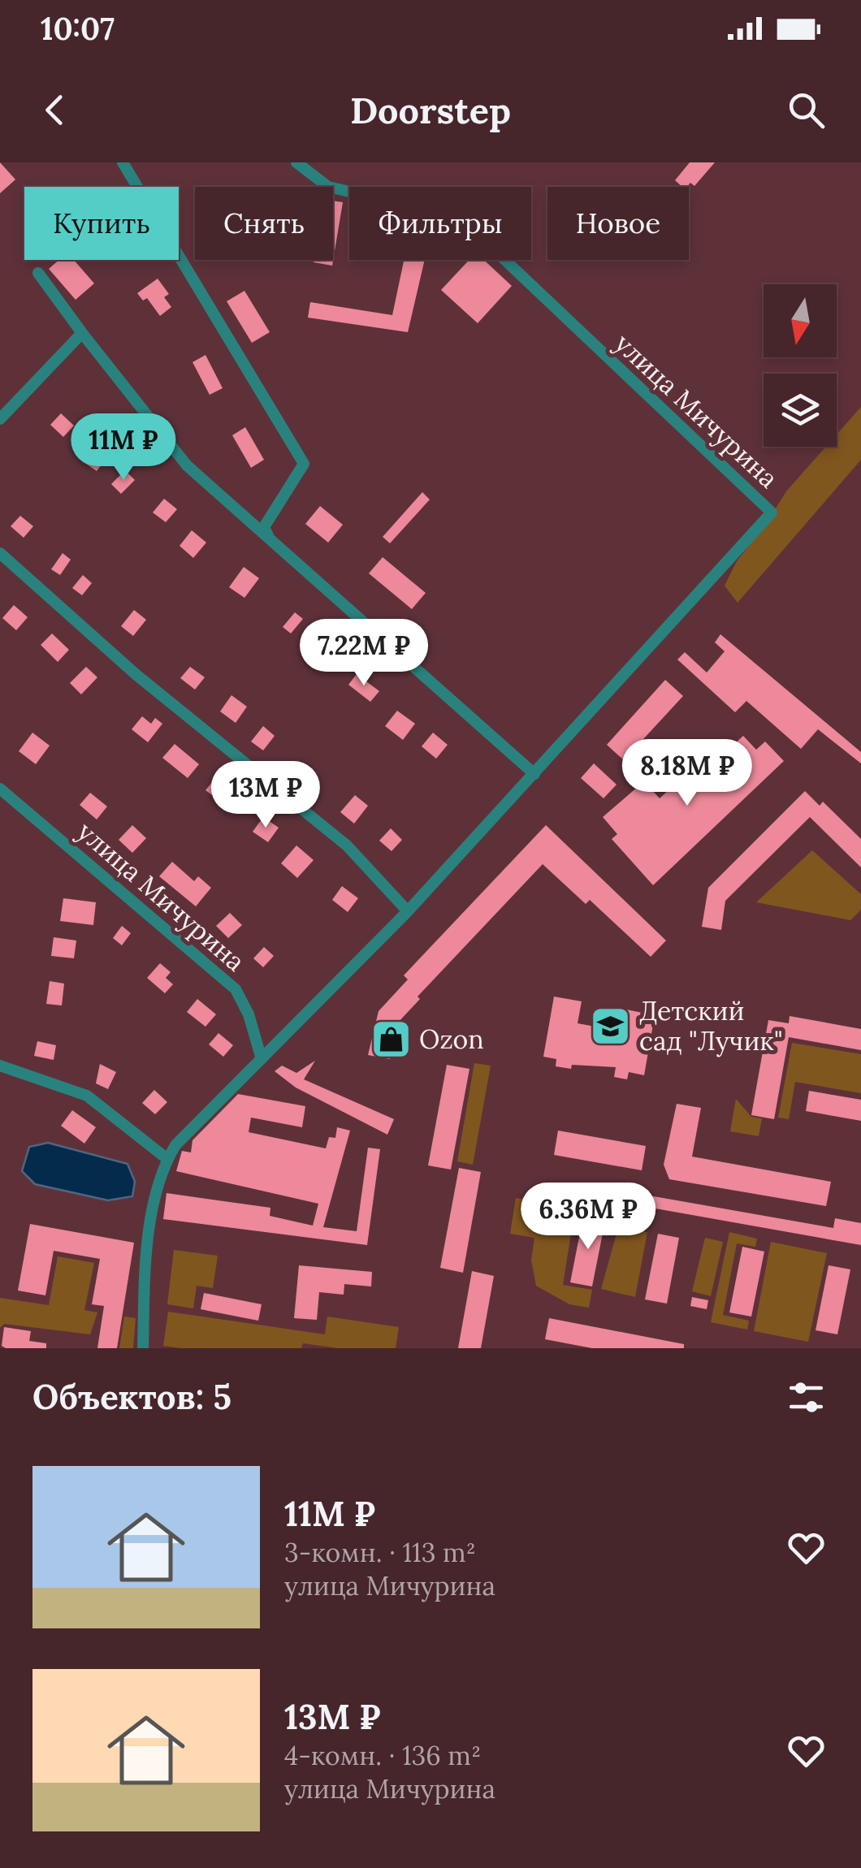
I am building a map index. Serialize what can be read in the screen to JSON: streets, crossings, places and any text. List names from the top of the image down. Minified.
{"streets":{"street":["улица Мичурина"]},"places":{"school or university":["Детский сад \"Лучик\""],"shop":["Ozon"]},"north":"bottom","page":{"status":"10:07","header":"Doorstep","chip":["Купить","Снять","Фильтры","Новое"],"price":["11M ₽","7.22M ₽","8.18M ₽","13M ₽","6.36M ₽"],"heading":"Объектов: 5","list":[{"name":"11M ₽","note":"3-комн. · 113 m² · улица Мичурина"},{"name":"13M ₽","note":"4-комн. · 136 m² · улица Мичурина"}]}}
